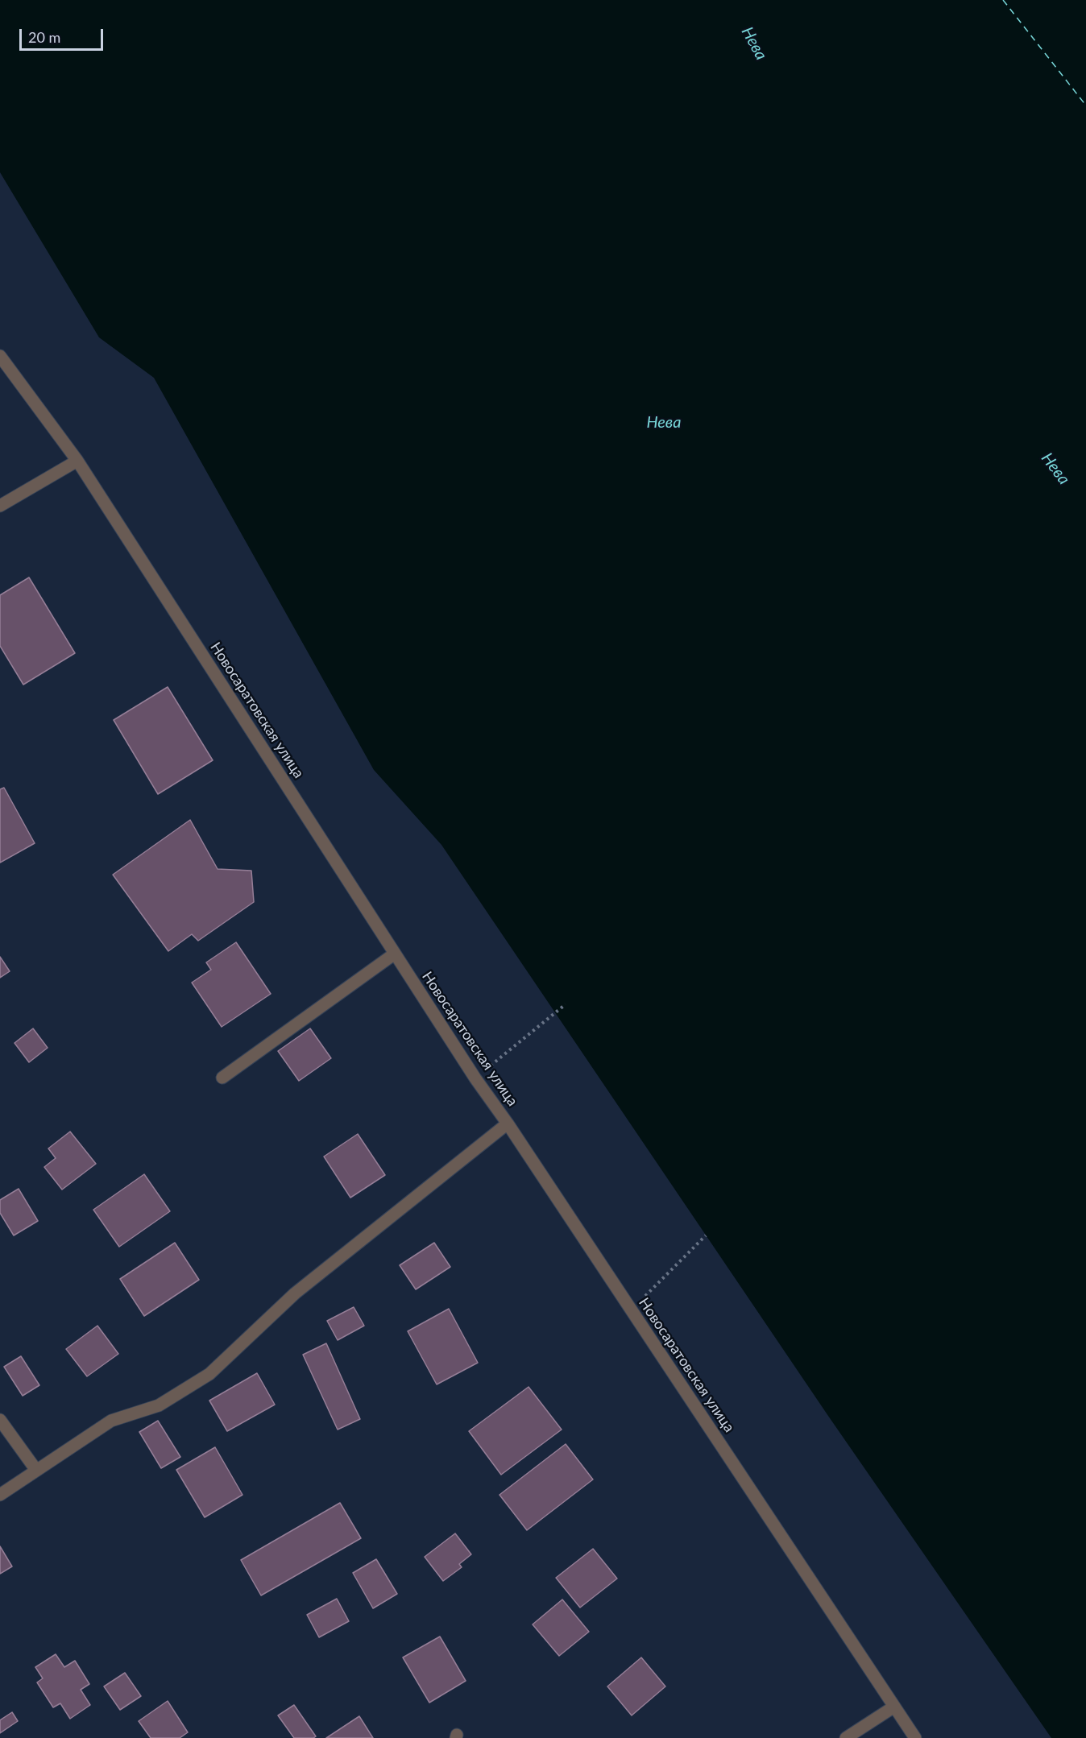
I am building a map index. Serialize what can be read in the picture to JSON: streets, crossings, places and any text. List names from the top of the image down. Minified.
{"streets":{"street":["Новосаратовская улица"]},"water":["Нева"],"scale_bar":"20 m"}
